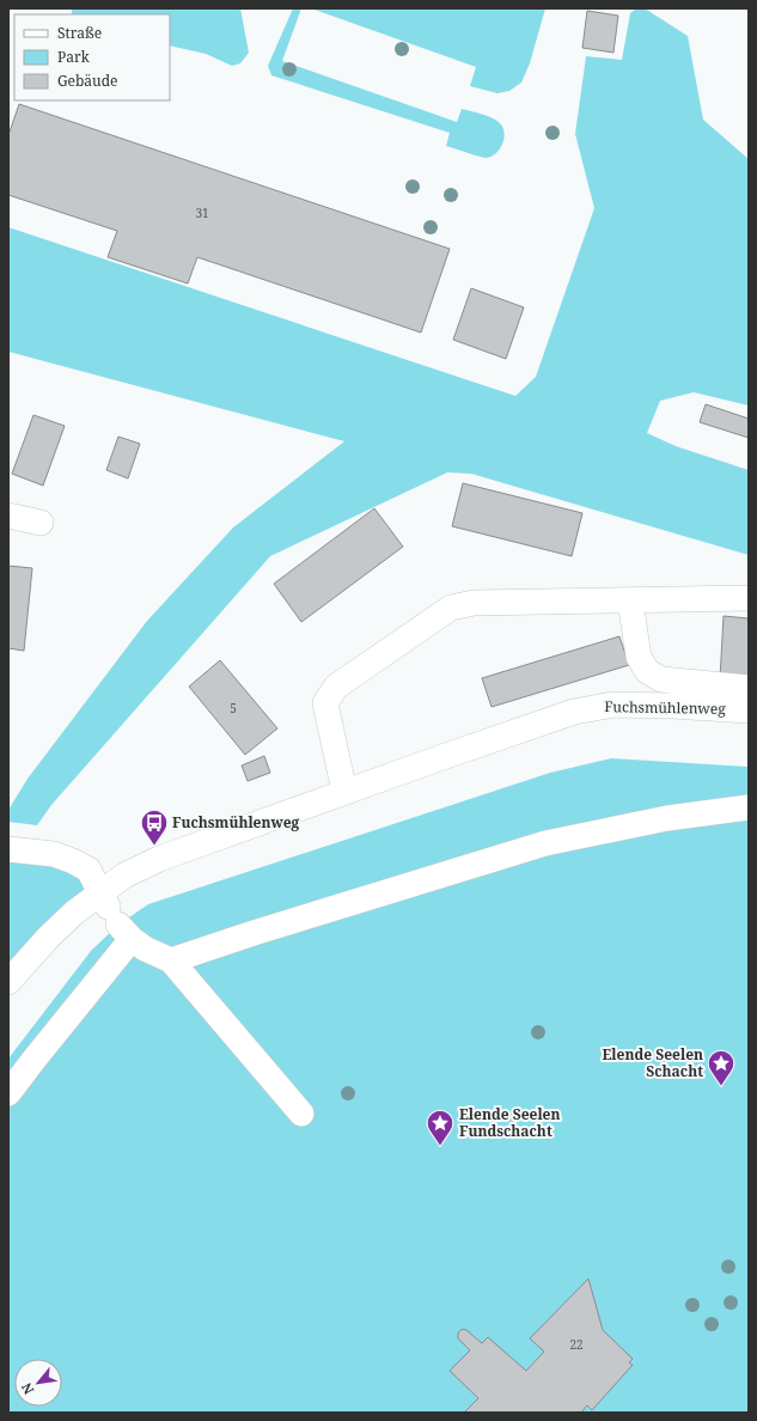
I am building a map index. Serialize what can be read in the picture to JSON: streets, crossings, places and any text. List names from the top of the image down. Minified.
{"streets":{"street":["Fuchsmühlenweg"]},"places":{"bus stop":["Fuchsmühlenweg"],"place":["Elende Seelen Schacht","Elende Seelen Fundschacht"]},"house_numbers":["31","5","22"],"legend":["Straße","Park","Gebäude"],"north":"bottom left"}
